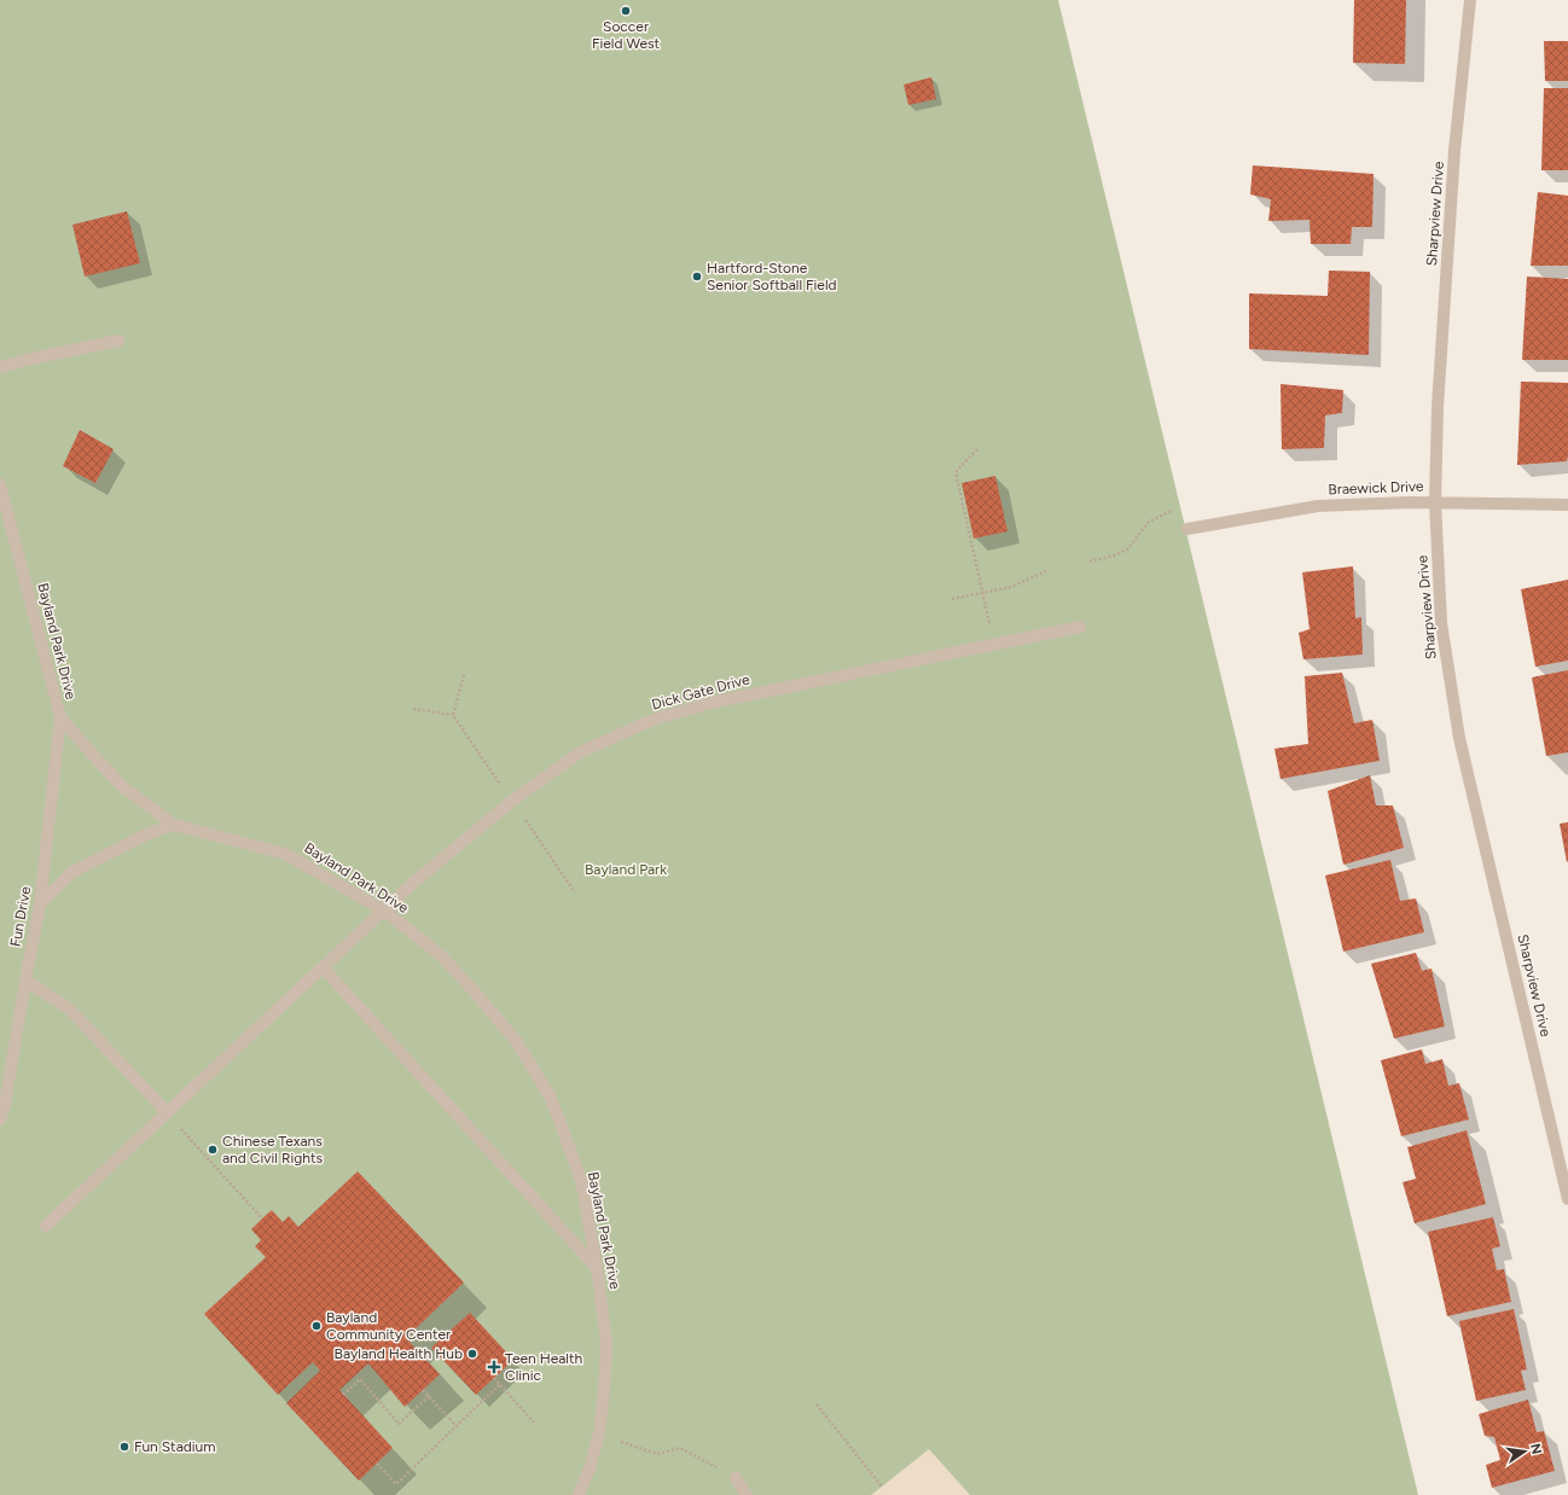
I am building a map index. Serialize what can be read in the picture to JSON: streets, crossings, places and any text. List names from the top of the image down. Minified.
{"streets":{"street":["Sharpview Drive","Braewick Drive","Bayland Park Drive","Dick Gate Drive","Fun Drive"]},"crossings":[["Sharpview Drive","Braewick Drive"],["Bayland Park Drive","Dick Gate Drive"],["Bayland Park Drive","Fun Drive"]],"parks":["Bayland Park"],"places":{"other":["Soccer Field West","Hartford-Stone Senior Softball Field","Chinese Texans and Civil Rights","Bayland Community Center","Bayland Health Hub","Fun Stadium"],"health":["Teen Health Clinic"]},"north":"right"}
